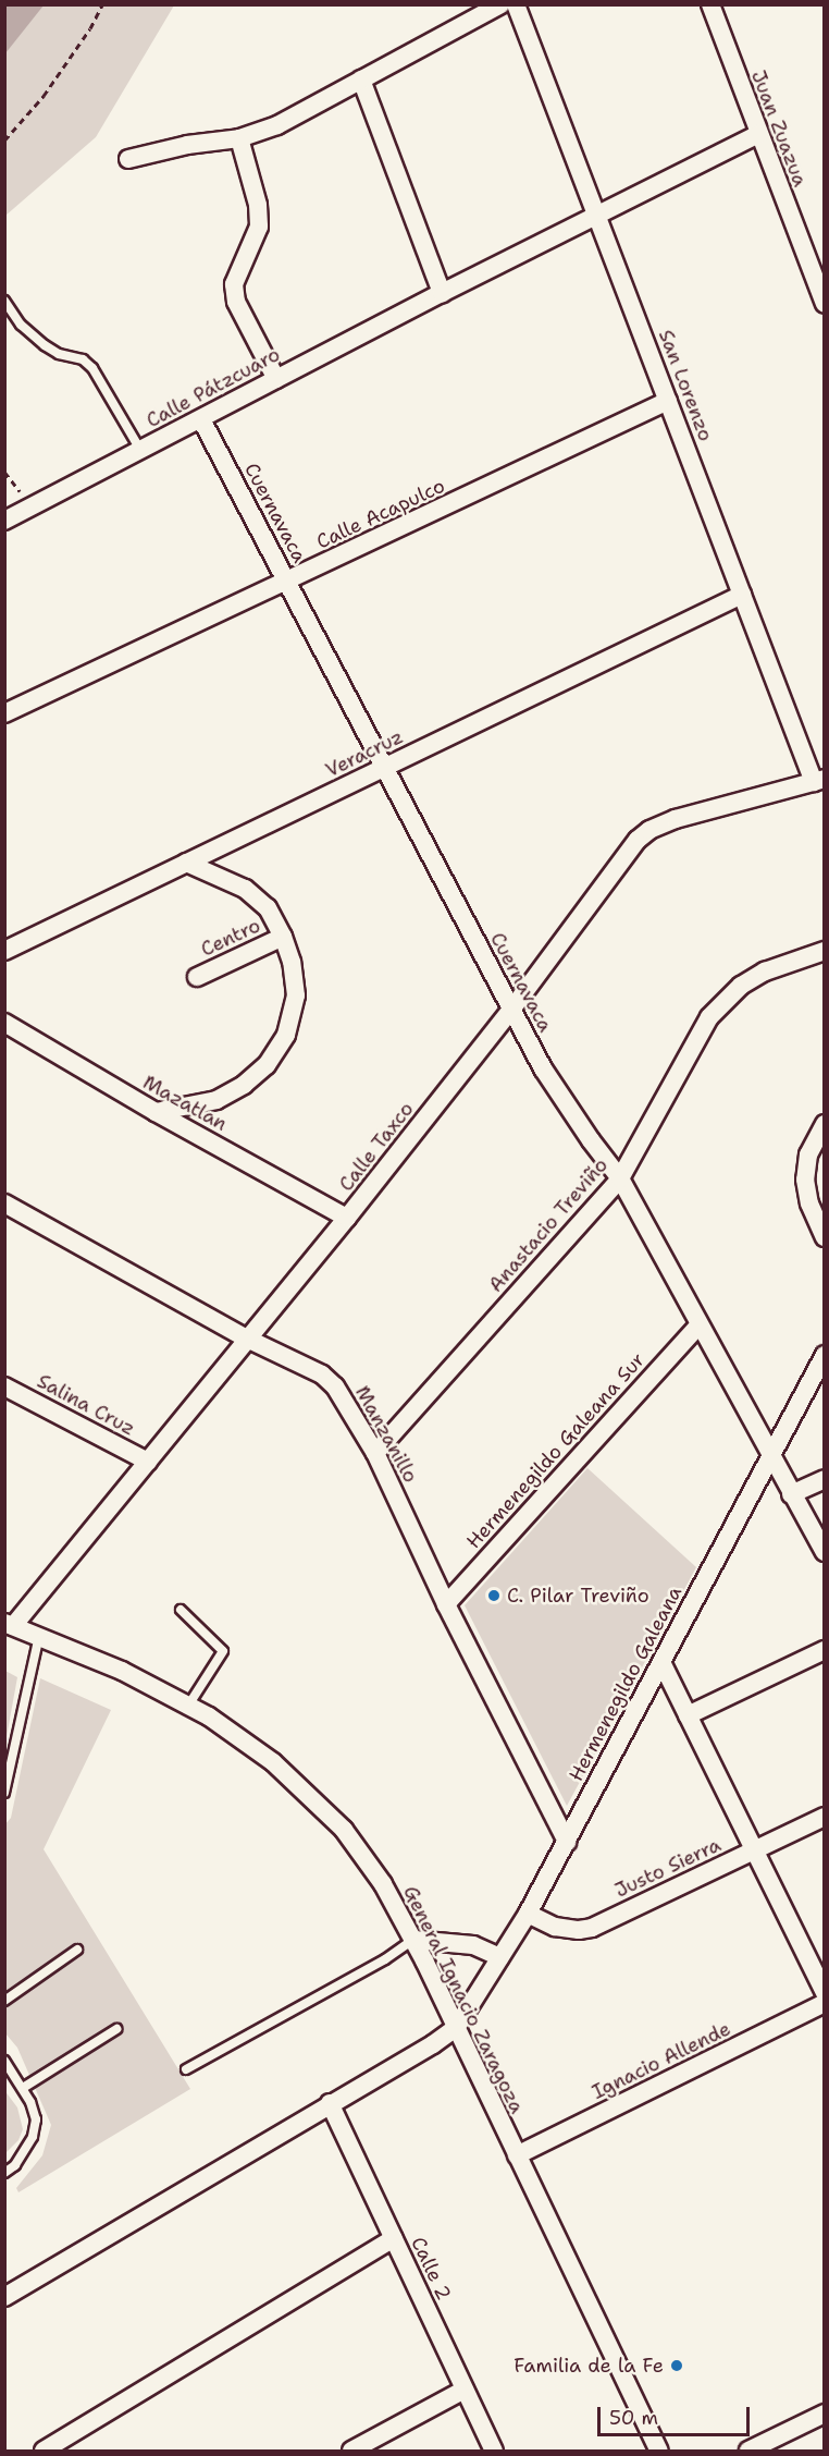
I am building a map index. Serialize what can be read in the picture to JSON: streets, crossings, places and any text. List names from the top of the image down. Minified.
{"streets":{"street":["Juan Zuazua","San Lorenzo","Calle Pátzcuaro","Cuernavaca","Calle Acapulco","Veracruz","Centro","Mazatlan","Calle Taxco","Anastacio Treviño","Salina Cruz","Manzanillo","Hermenegildo Galeana Sur","Hermenegildo Galeana","Justo Sierra","General Ignacio Zaragoza","Ignacio Allende","Calle 2"]},"crossings":[["Juan Zuazua","Calle Pátzcuaro"],["San Lorenzo","Calle Pátzcuaro"],["San Lorenzo","Calle Acapulco"],["San Lorenzo","Veracruz"],["San Lorenzo","Calle Taxco"],["Calle Pátzcuaro","Cuernavaca"],["Cuernavaca","Calle Acapulco"],["Cuernavaca","Veracruz"],["Cuernavaca","Calle Taxco"],["Cuernavaca","Anastacio Treviño"],["Cuernavaca","Hermenegildo Galeana Sur"],["Cuernavaca","Hermenegildo Galeana"],["Mazatlan","Calle Taxco"],["Calle Taxco","Salina Cruz"],["Calle Taxco","Manzanillo"],["Calle Taxco","General Ignacio Zaragoza"],["Anastacio Treviño","Manzanillo"],["Manzanillo","Hermenegildo Galeana Sur"],["Manzanillo","Hermenegildo Galeana"],["Hermenegildo Galeana","Justo Sierra"],["Hermenegildo Galeana","General Ignacio Zaragoza"],["General Ignacio Zaragoza","Ignacio Allende"]],"places":["C. Pilar Treviño","Familia de la Fe"],"scale_bar":"50 m"}
